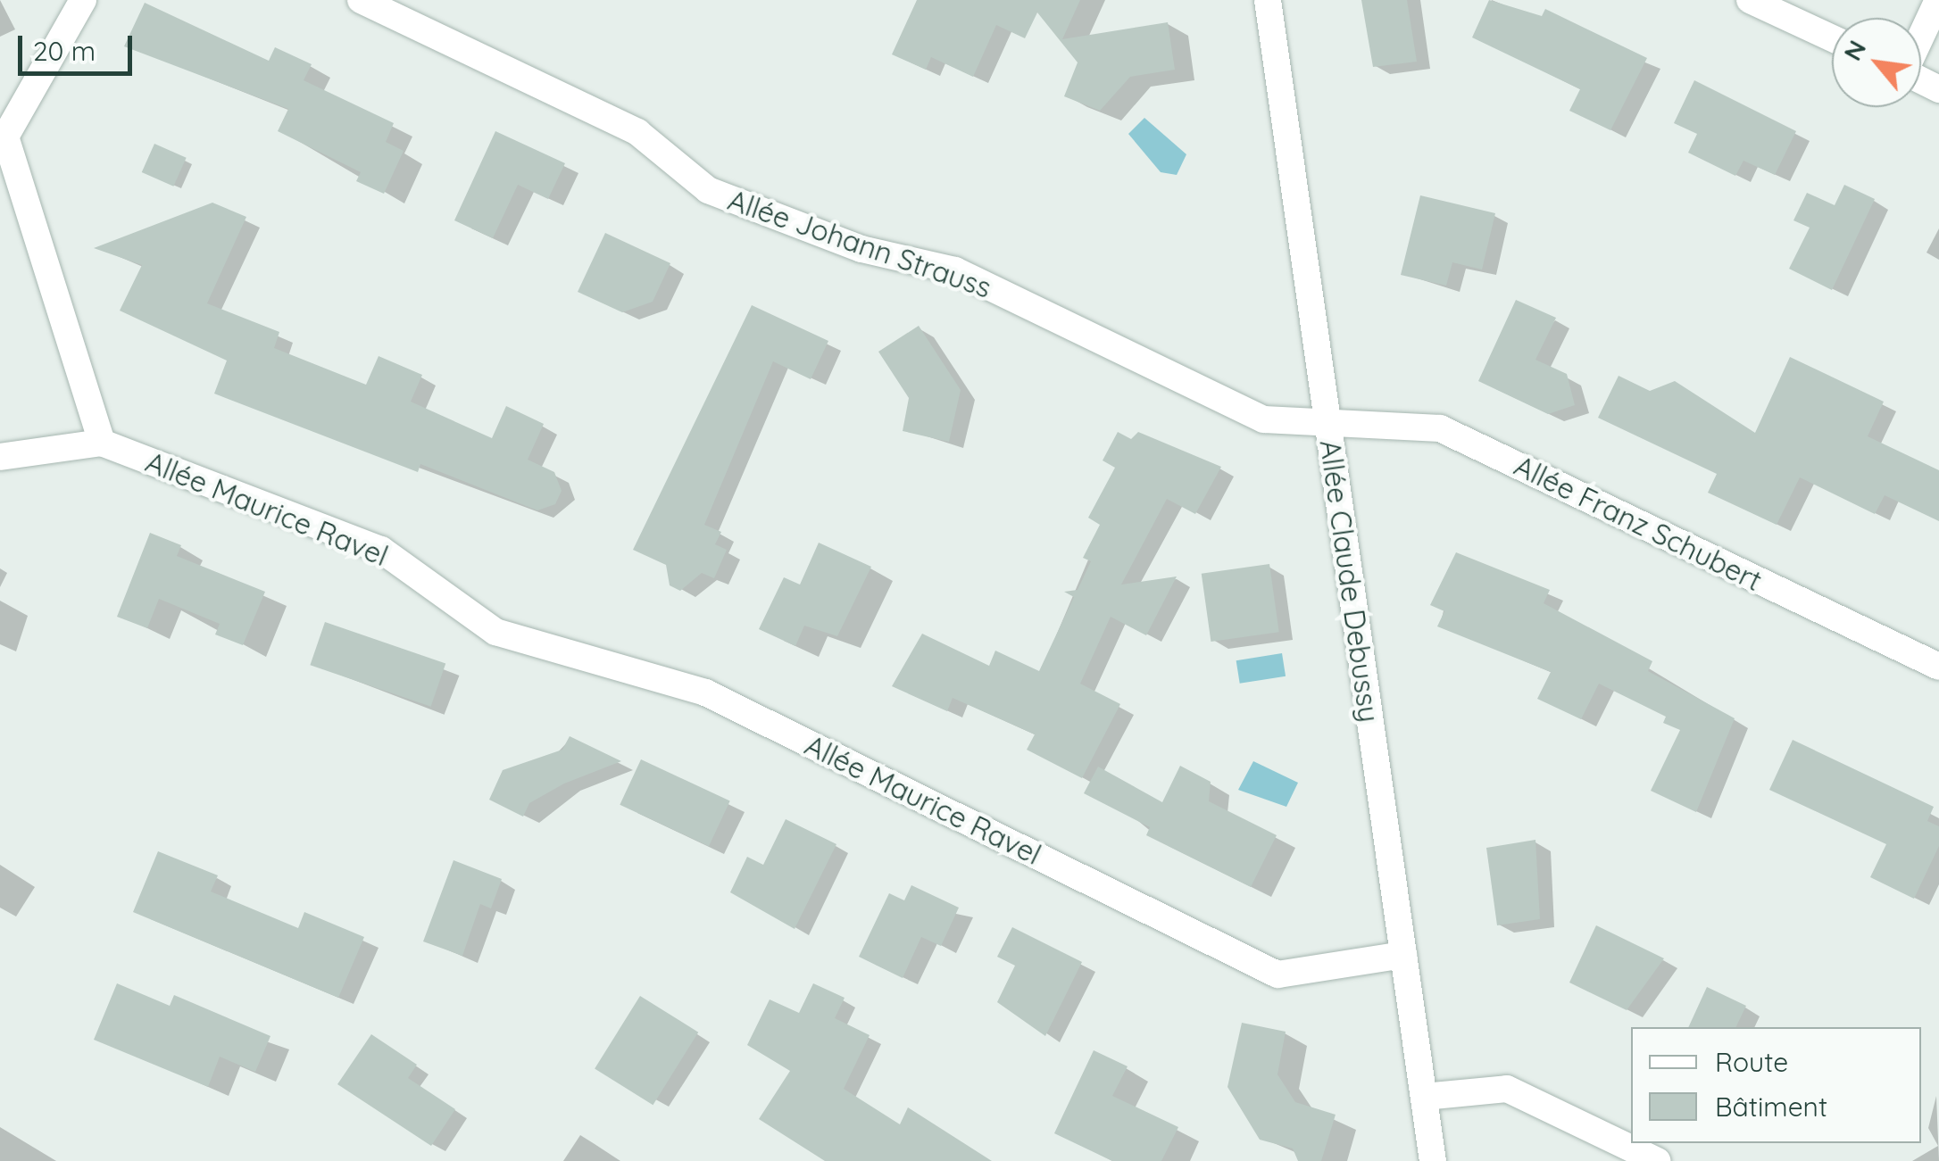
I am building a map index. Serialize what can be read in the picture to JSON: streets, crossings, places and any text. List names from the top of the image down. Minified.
{"streets":{"street":["Allée Johann Strauss","Allée Maurice Ravel","Allée Franz Schubert","Allée Claude Debussy"]},"crossings":[["Allée Johann Strauss","Allée Franz Schubert"],["Allée Johann Strauss","Allée Claude Debussy"],["Allée Maurice Ravel","Allée Claude Debussy"],["Allée Franz Schubert","Allée Claude Debussy"]],"legend":["Route","Bâtiment"],"scale_bar":"20 m","north":"top left"}
